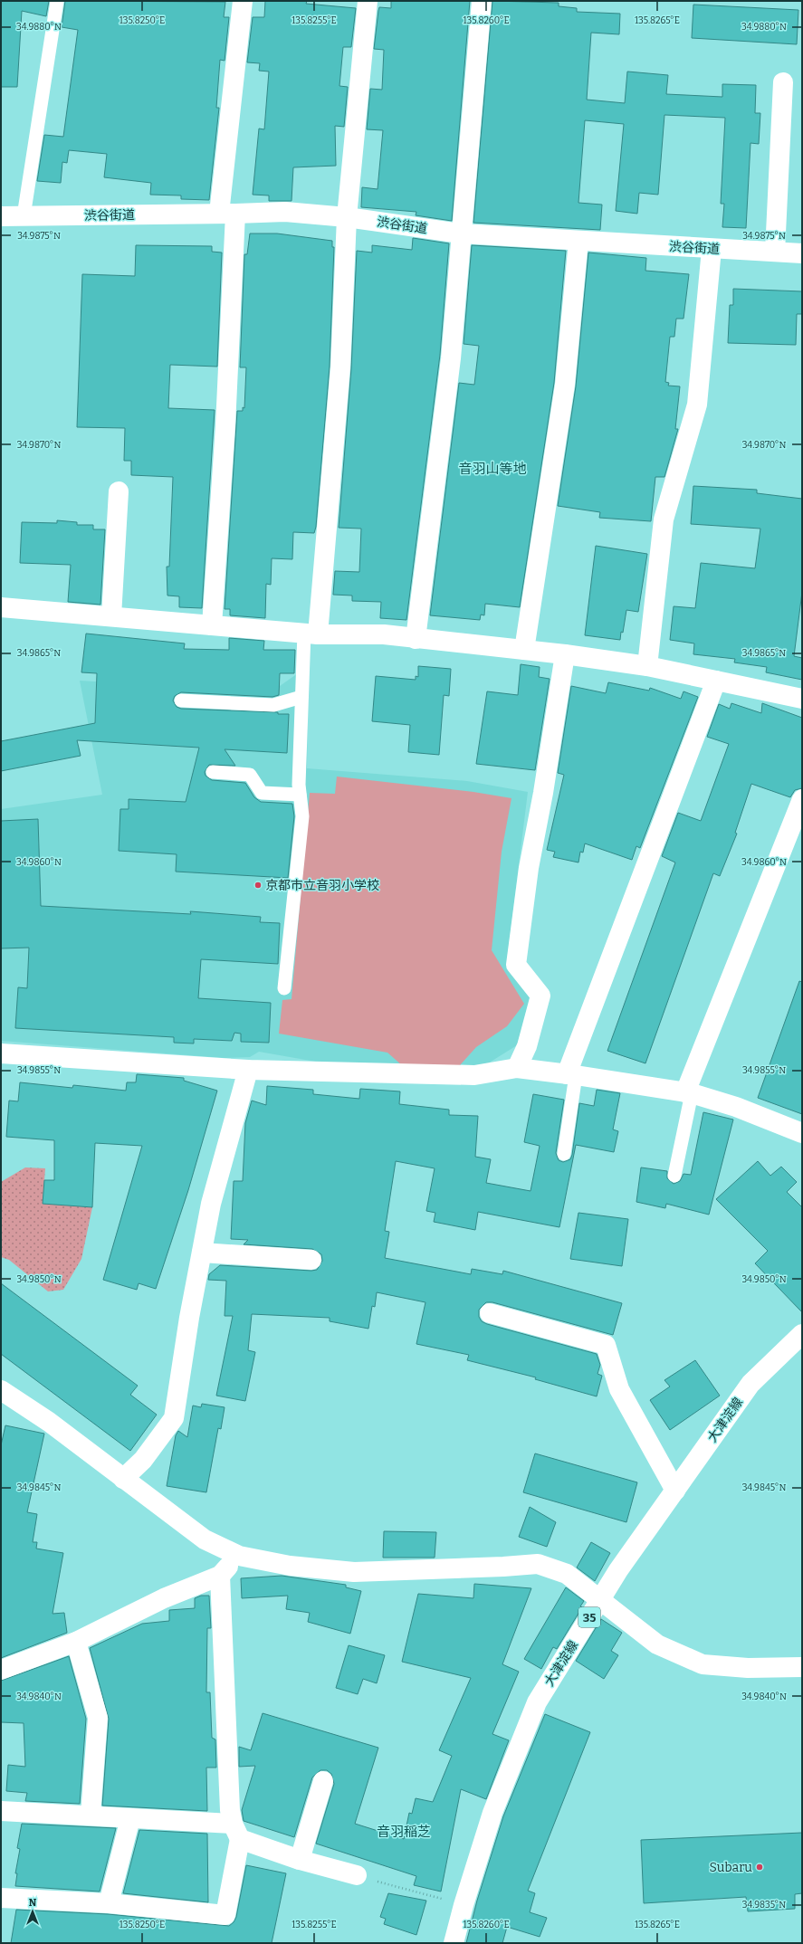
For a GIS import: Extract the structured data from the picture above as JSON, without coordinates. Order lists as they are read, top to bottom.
{
  "streets": {
    "street": ["渋谷街道", "大津淀線", "35"]
  },
  "districts": ["音羽山等地", "音羽稲芝"],
  "places": ["京都市立音羽小学校", "Subaru"],
  "north": "top",
  "coordinates": [
    "135.8250°E",
    "135.8255°E",
    "135.8260°E",
    "135.8265°E",
    "34.9880°N",
    "34.9875°N",
    "34.9870°N",
    "34.9865°N",
    "34.9860°N",
    "34.9855°N",
    "34.9850°N",
    "34.9845°N",
    "34.9840°N",
    "34.9835°N"
  ]
}
